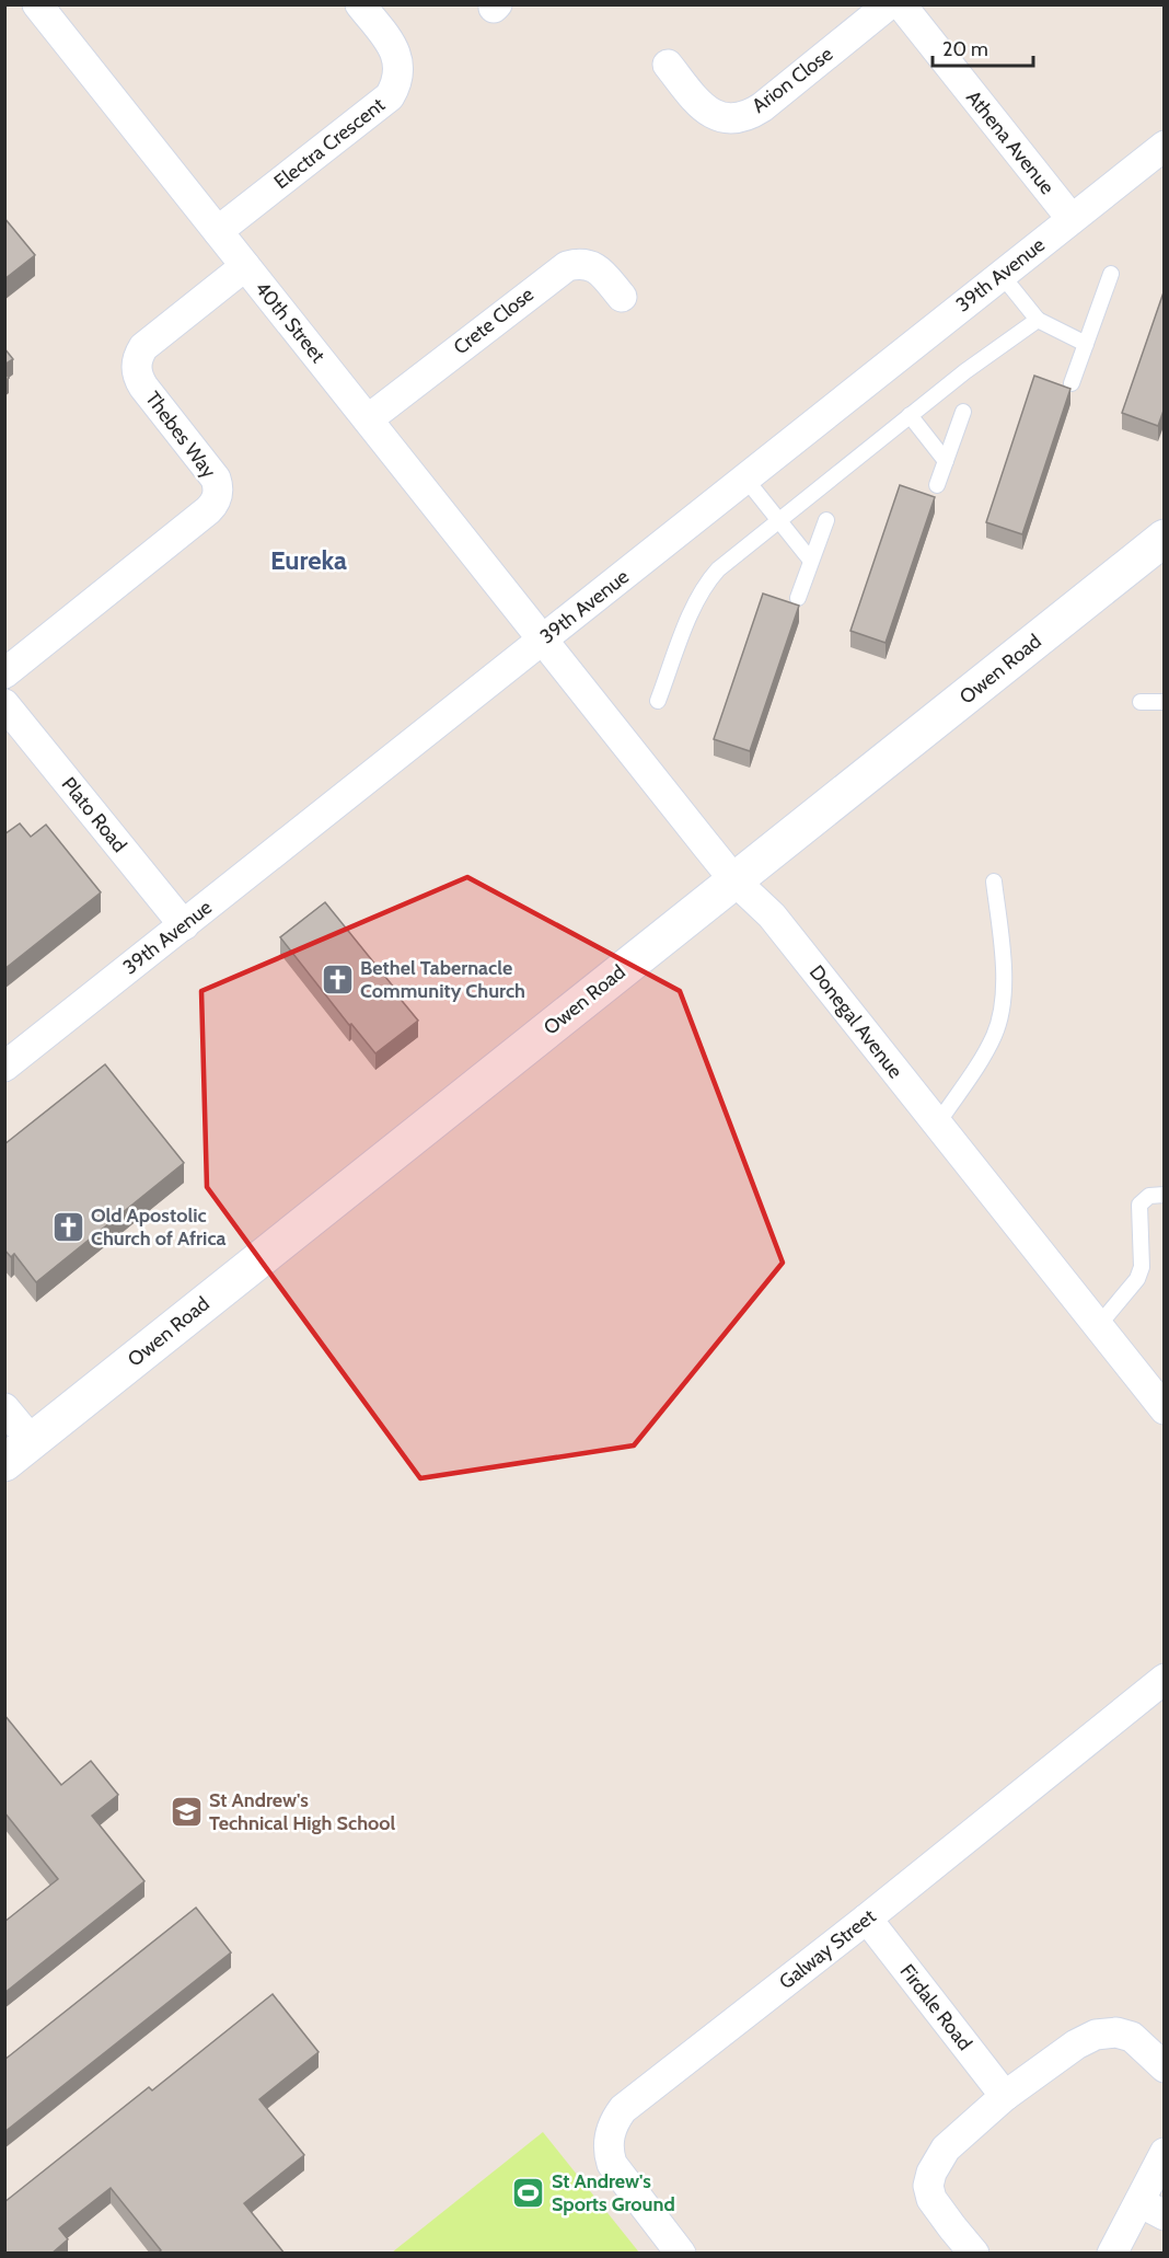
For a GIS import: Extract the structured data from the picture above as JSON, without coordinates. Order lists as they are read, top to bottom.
{
  "streets": {
    "street": [
      "Arion Close",
      "Athena Avenue",
      "Electra Crescent",
      "39th Avenue",
      "Crete Close",
      "40th Street",
      "Thebes Way",
      "Owen Road",
      "Plato Road",
      "Donegal Avenue",
      "Galway Street",
      "Firdale Road"
    ]
  },
  "crossings": [
    ["Athena Avenue", "39th Avenue"],
    ["Electra Crescent", "40th Street"],
    ["39th Avenue", "40th Street"],
    ["39th Avenue", "Plato Road"],
    ["39th Avenue", "Donegal Avenue"],
    ["Crete Close", "40th Street"],
    ["40th Street", "Thebes Way"],
    ["40th Street", "Donegal Avenue"],
    ["Owen Road", "Donegal Avenue"],
    ["Galway Street", "Firdale Road"]
  ],
  "districts": ["Eureka"],
  "places": {
    "church": ["Bethel Tabernacle Community Church", "Old Apostolic Church of Africa"],
    "school or university": ["St Andrew's Technical High School"],
    "sports": ["St Andrew's Sports Ground"]
  },
  "scale_bar": "20 m"
}
